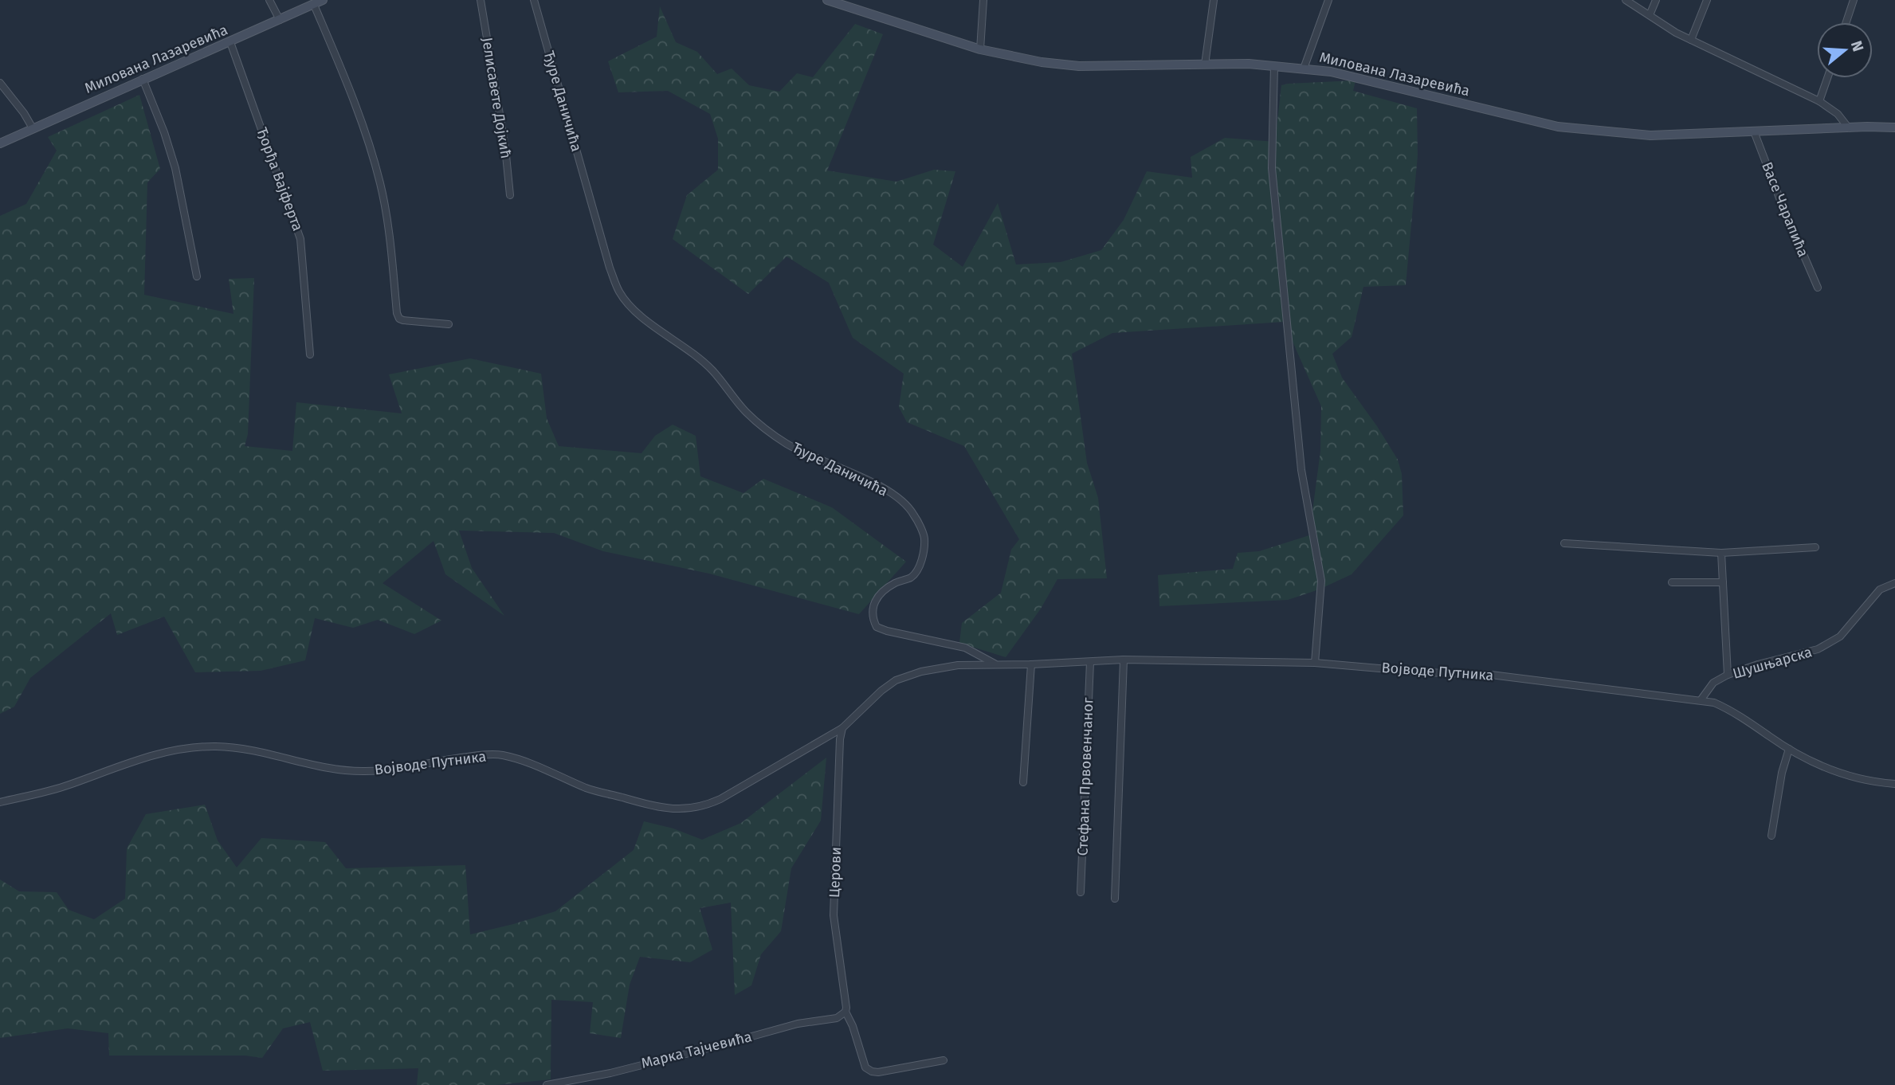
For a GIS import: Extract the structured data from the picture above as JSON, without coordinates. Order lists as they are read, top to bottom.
{
  "streets": {
    "street": [
      "Милована Лазаревића",
      "Јелисавете Дојкић",
      "Ђуре Даничића",
      "Ђорђа Вајферта",
      "Васе Чарапића",
      "Шушњарска",
      "Војводе Путника",
      "Стефана Првовенчаног",
      "Церови",
      "Марка Тајчевића"
    ]
  },
  "crossings": [
    ["Милована Лазаревића", "Ђорђа Вајферта"],
    ["Милована Лазаревића", "Васе Чарапића"],
    ["Ђуре Даничића", "Војводе Путника"],
    ["Шушњарска", "Војводе Путника"],
    ["Војводе Путника", "Стефана Првовенчаног"],
    ["Војводе Путника", "Церови"],
    ["Церови", "Марка Тајчевића"]
  ],
  "north": "right"
}
